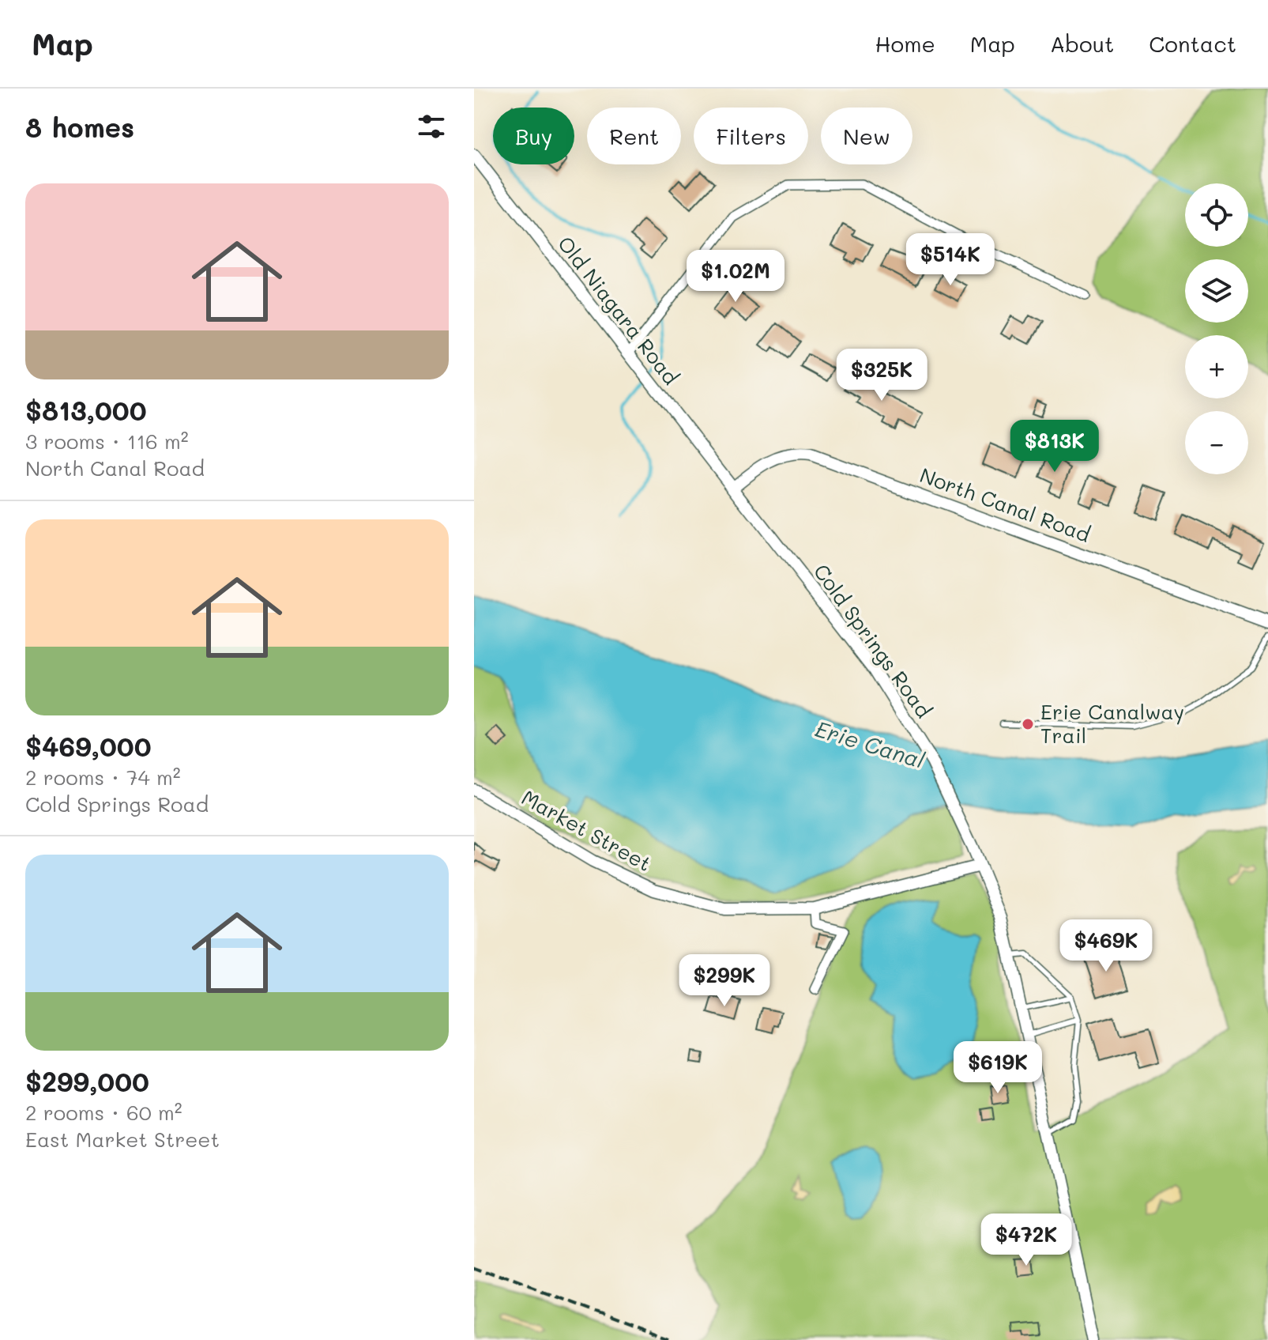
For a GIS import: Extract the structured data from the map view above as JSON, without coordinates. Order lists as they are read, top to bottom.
{
  "streets": {
    "street": [
      "Old Niagara Road",
      "North Canal Road",
      "Cold Springs Road",
      "Market Street"
    ]
  },
  "crossings": [
    ["Old Niagara Road", "North Canal Road"],
    ["Old Niagara Road", "Cold Springs Road"],
    ["North Canal Road", "Cold Springs Road"],
    ["Cold Springs Road", "Market Street"]
  ],
  "water": ["Erie Canal"],
  "places": ["Erie Canalway Trail"],
  "page": {
    "header": "Map",
    "nav": [
      "Home",
      "Map",
      "About",
      "Contact"
    ],
    "heading": "8 homes",
    "chip": [
      "Buy",
      "Rent",
      "Filters",
      "New"
    ],
    "list": [
      {
        "name": "$813,000",
        "note": "3 rooms · 116 m² · North Canal Road"
      },
      {
        "name": "$469,000",
        "note": "2 rooms · 74 m² · Cold Springs Road"
      },
      {
        "name": "$299,000",
        "note": "2 rooms · 60 m² · East Market Street"
      }
    ],
    "map_buttons": ["+", "−"],
    "price": [
      "$514K",
      "$1.02M",
      "$325K",
      "$813K",
      "$469K",
      "$299K",
      "$619K",
      "$472K"
    ]
  }
}
